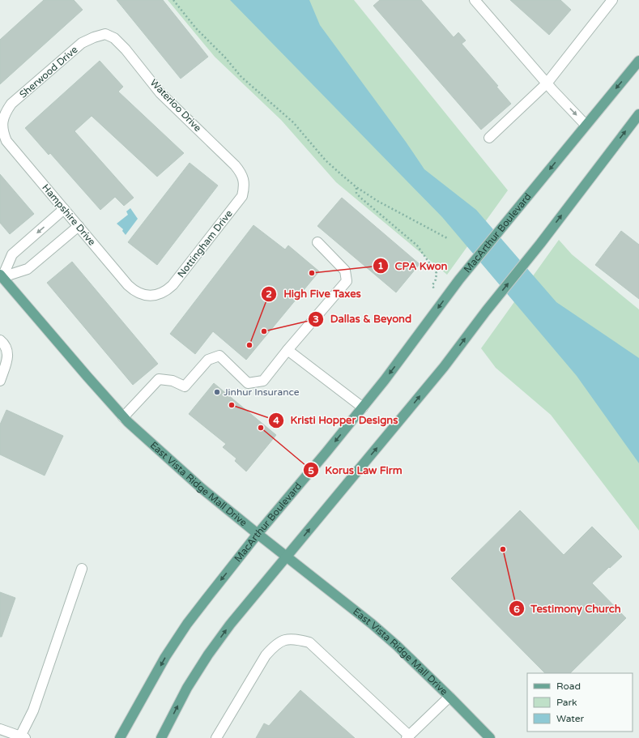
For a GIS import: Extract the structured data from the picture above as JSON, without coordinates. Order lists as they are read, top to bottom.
{
  "streets": {
    "main road": ["MacArthur Boulevard", "East Vista Ridge Mall Drive"],
    "street": [
      "Sherwood Drive",
      "Waterloo Drive",
      "Hampshire Drive",
      "Nottingham Drive"
    ]
  },
  "crossings": [
    ["Sherwood Drive", "Waterloo Drive"],
    ["Sherwood Drive", "Hampshire Drive"],
    ["Waterloo Drive", "Nottingham Drive"],
    ["Hampshire Drive", "Nottingham Drive"],
    ["MacArthur Boulevard", "East Vista Ridge Mall Drive"]
  ],
  "places": [
    "CPA Kwon",
    "Dallas & Beyond",
    "High Five Taxes",
    "Jinhur Insurance",
    "Kristi Hopper Designs",
    "Korus Law Firm",
    "Testimony Church"
  ],
  "legend": ["Road", "Park", "Water"]
}
